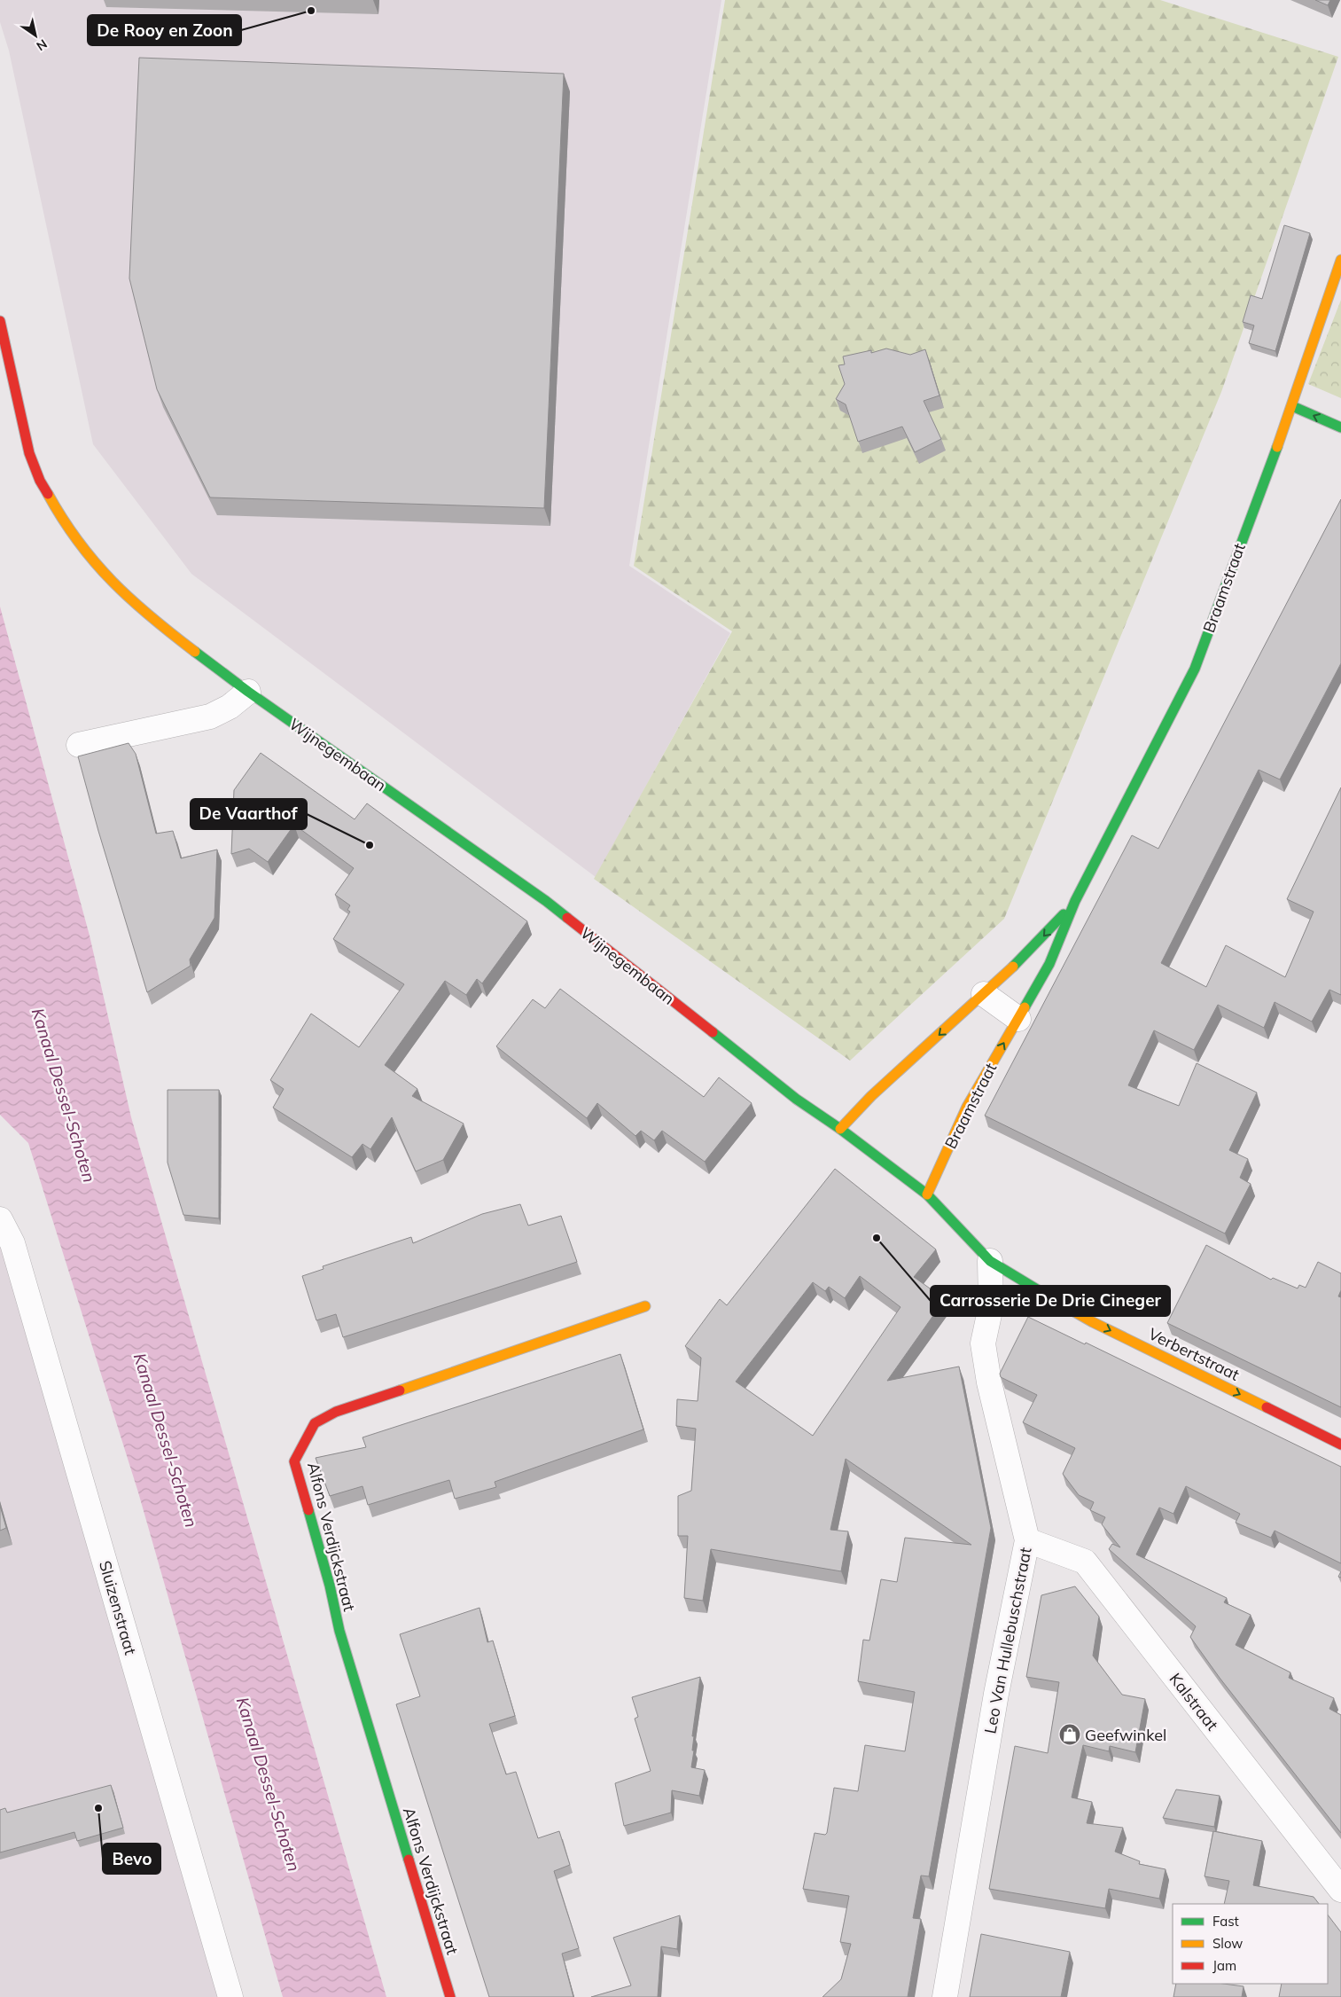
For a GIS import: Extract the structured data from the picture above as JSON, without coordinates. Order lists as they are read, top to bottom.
{
  "streets": {
    "street": [
      "Braamstraat",
      "Wijnegembaan",
      "Verbertstraat",
      "Alfons Verdijckstraat",
      "Sluizenstraat",
      "Leo Van Hullebuschstraat",
      "Kalstraat"
    ]
  },
  "crossings": [
    ["Braamstraat", "Wijnegembaan"],
    ["Wijnegembaan", "Verbertstraat"],
    ["Wijnegembaan", "Leo Van Hullebuschstraat"],
    ["Verbertstraat", "Leo Van Hullebuschstraat"],
    ["Leo Van Hullebuschstraat", "Kalstraat"]
  ],
  "one_way": ["Verbertstraat"],
  "water": ["Kanaal Dessel-Schoten"],
  "places": {
    "other": [
      "De Rooy en Zoon",
      "De Vaarthof",
      "Carrosserie De Drie Cineger",
      "Bevo"
    ],
    "shop": ["Geefwinkel"]
  },
  "legend": ["Fast", "Slow", "Jam"],
  "north": "bottom right"
}
